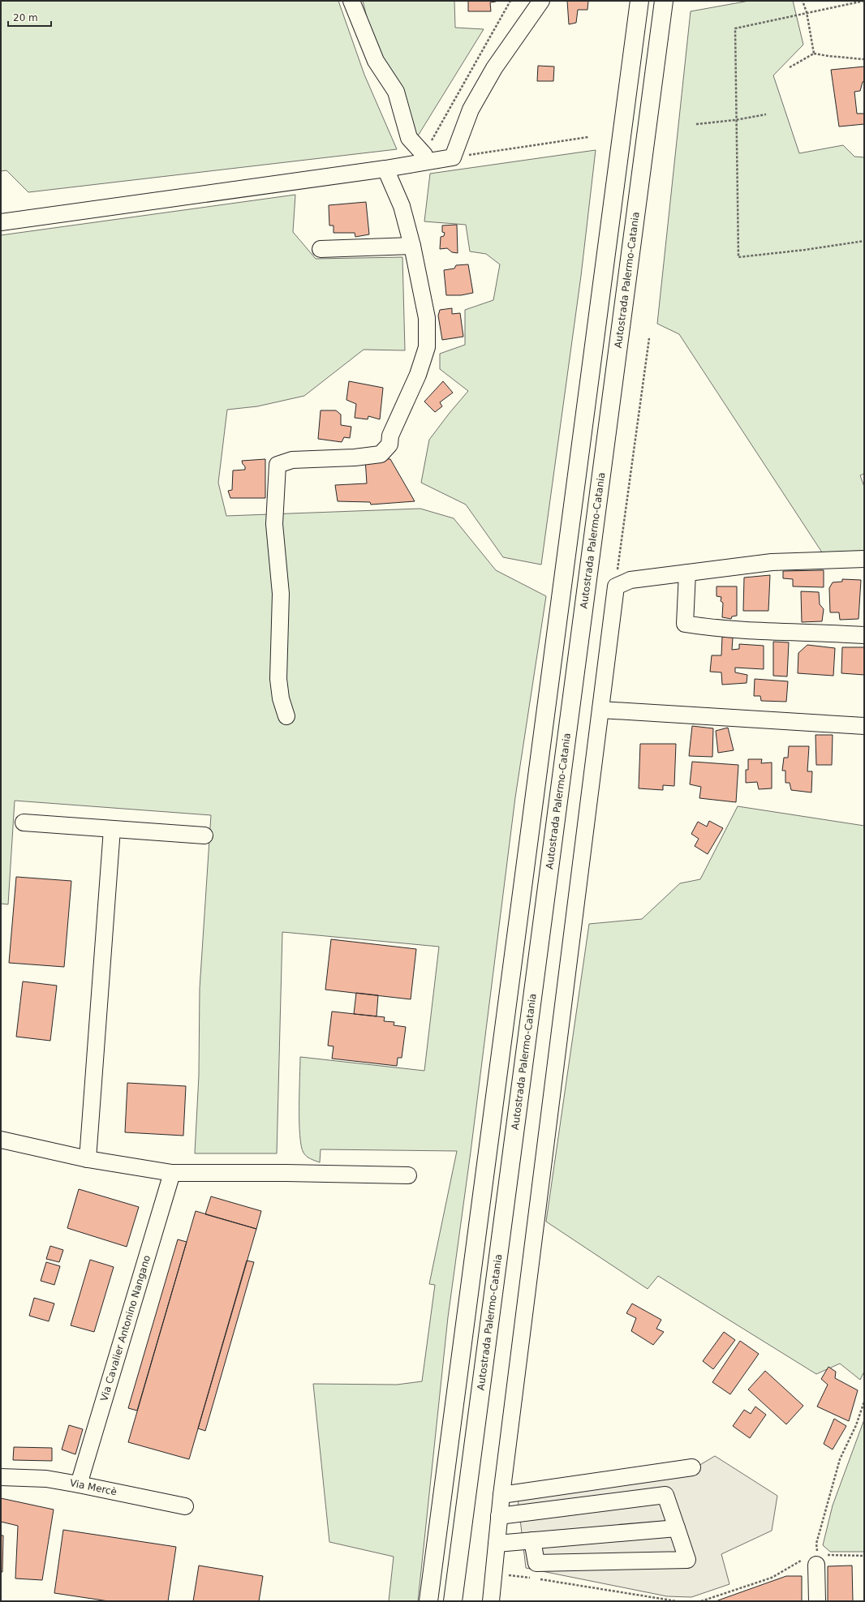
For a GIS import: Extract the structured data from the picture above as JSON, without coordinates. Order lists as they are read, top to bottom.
{
  "streets": {
    "highway": ["Autostrada Palermo-Catania"],
    "street": ["Via Cavalier Antonino Nangano", "Via Mercè"]
  },
  "crossings": [
    ["Via Cavalier Antonino Nangano", "Via Mercè"]
  ],
  "scale_bar": "20 m"
}
